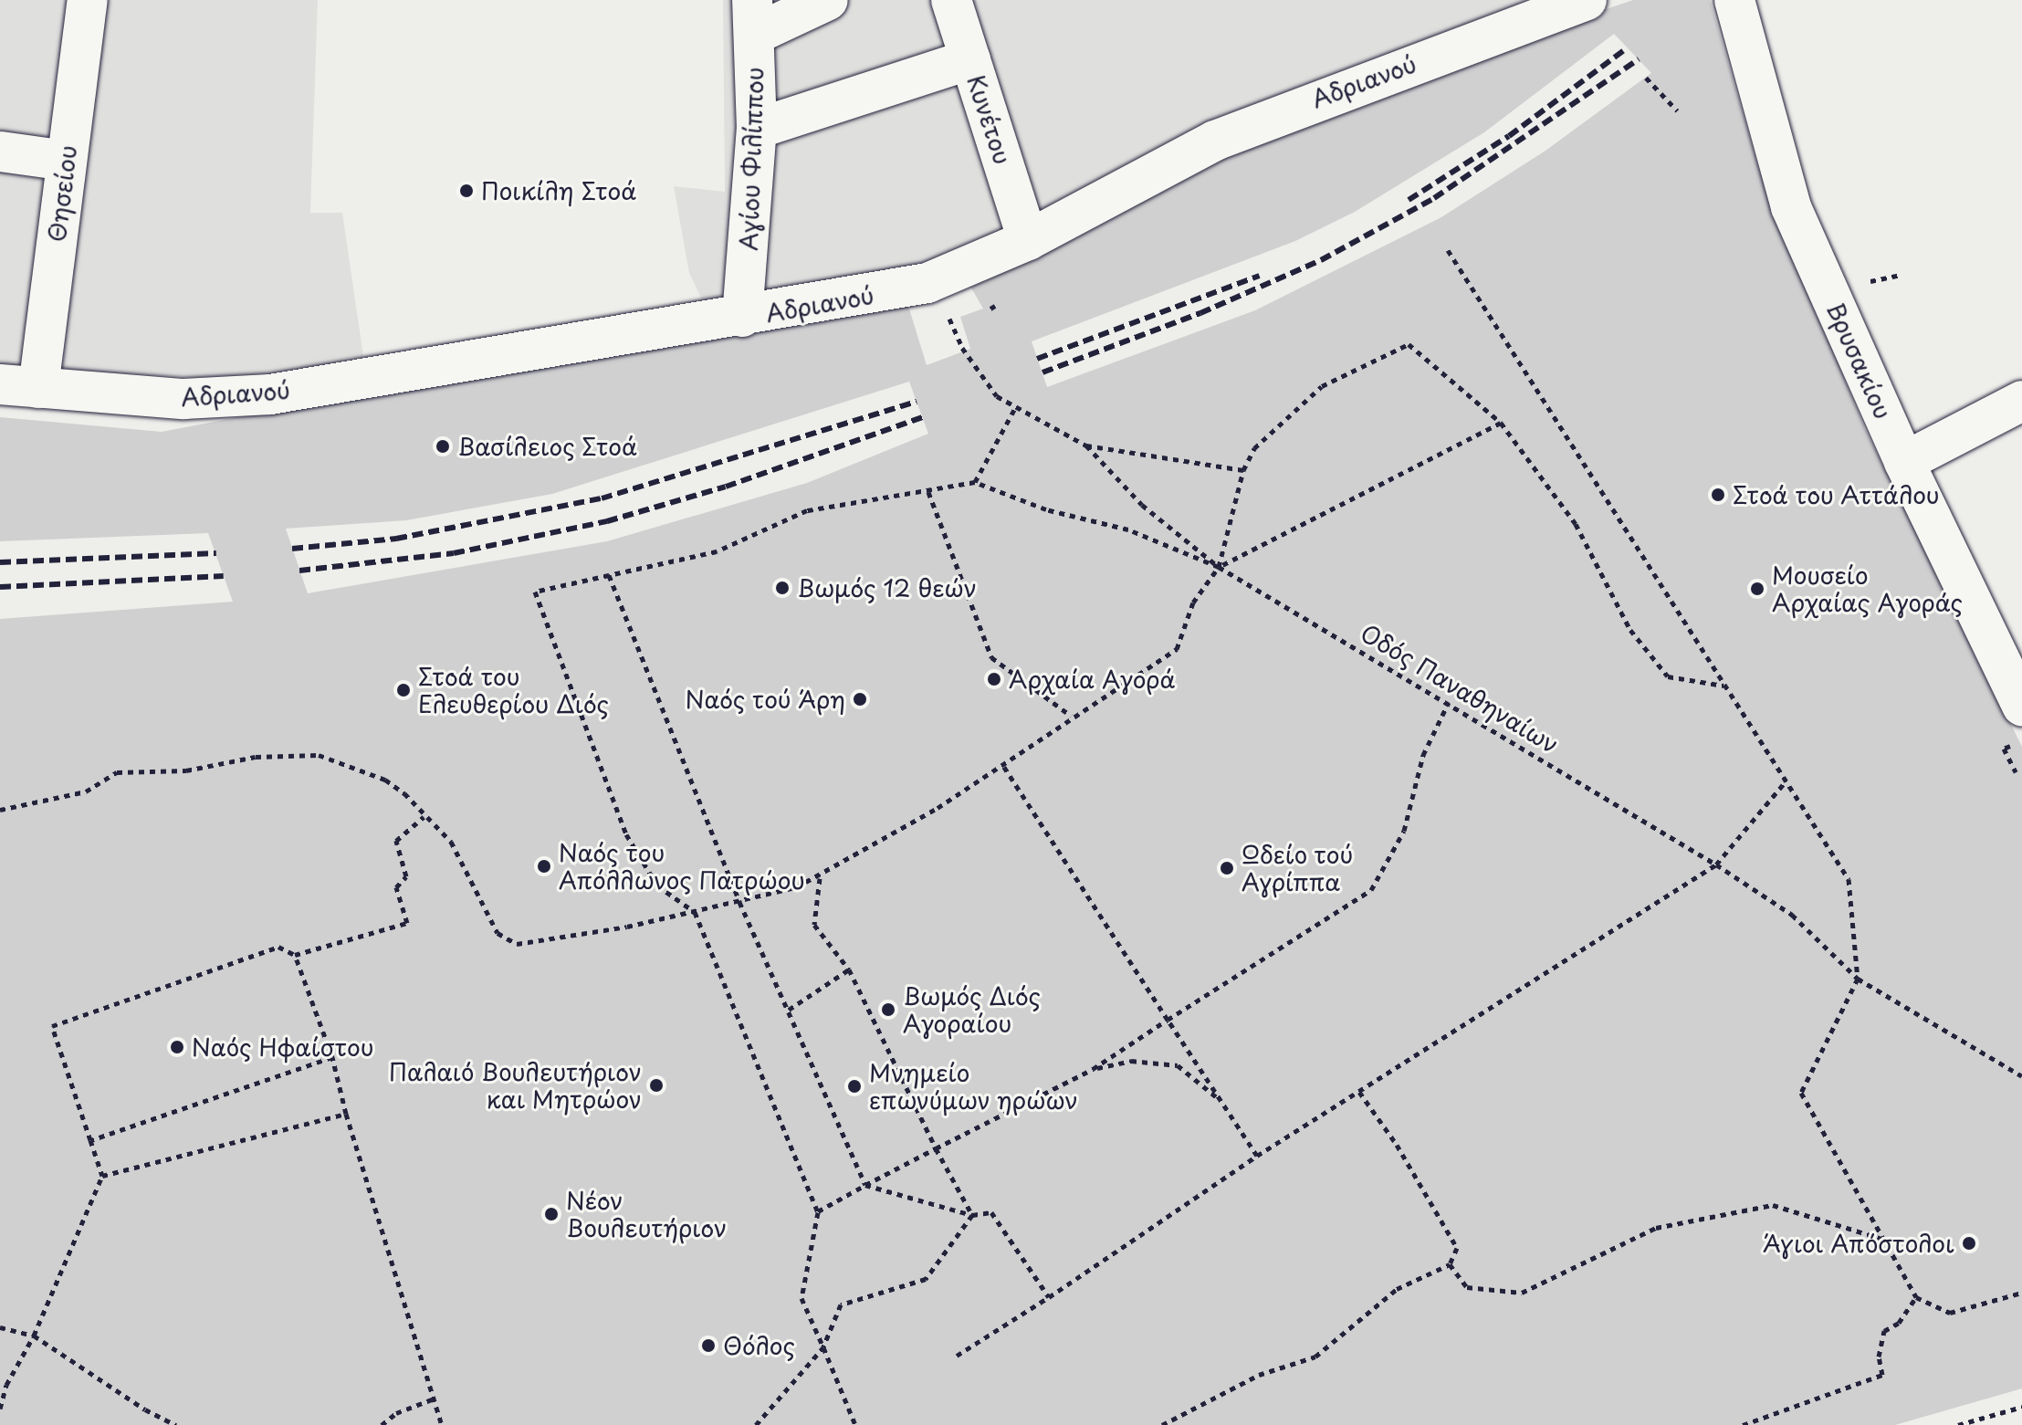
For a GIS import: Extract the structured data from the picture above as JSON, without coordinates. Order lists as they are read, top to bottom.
{
  "streets": {
    "street": [
      "Αδριανού",
      "Κυνέτου",
      "Αγίου Φιλίππου",
      "Θησείου",
      "Βρυσακίου"
    ],
    "path": ["Οδός Παναθηναίων"]
  },
  "crossings": [
    ["Αδριανού", "Κυνέτου"],
    ["Αδριανού", "Αγίου Φιλίππου"],
    ["Αδριανού", "Θησείου"],
    ["Αδριανού", "Οδός Παναθηναίων"]
  ],
  "places": [
    "Ποικίλη Στοά",
    "Βασίλειος Στοά",
    "Στοά του Αττάλου",
    "Βωμός 12 θεών",
    "Μουσείο Αρχαίας Αγοράς",
    "Αρχαία Αγορά",
    "Στοά του Ελευθερίου Διός",
    "Ναός τού Άρη",
    "Ναός του Απόλλωνος Πατρώου",
    "Ωδείο τού Αγρίππα",
    "Βωμός Διός Αγοραίου",
    "Ναός Ηφαίστου",
    "Παλαιό Βουλευτήριον και Μητρώον",
    "Μνημείο επωνύμων ηρώων",
    "Νέον Βουλευτήριον",
    "Άγιοι Απόστολοι",
    "Θόλος"
  ]
}
